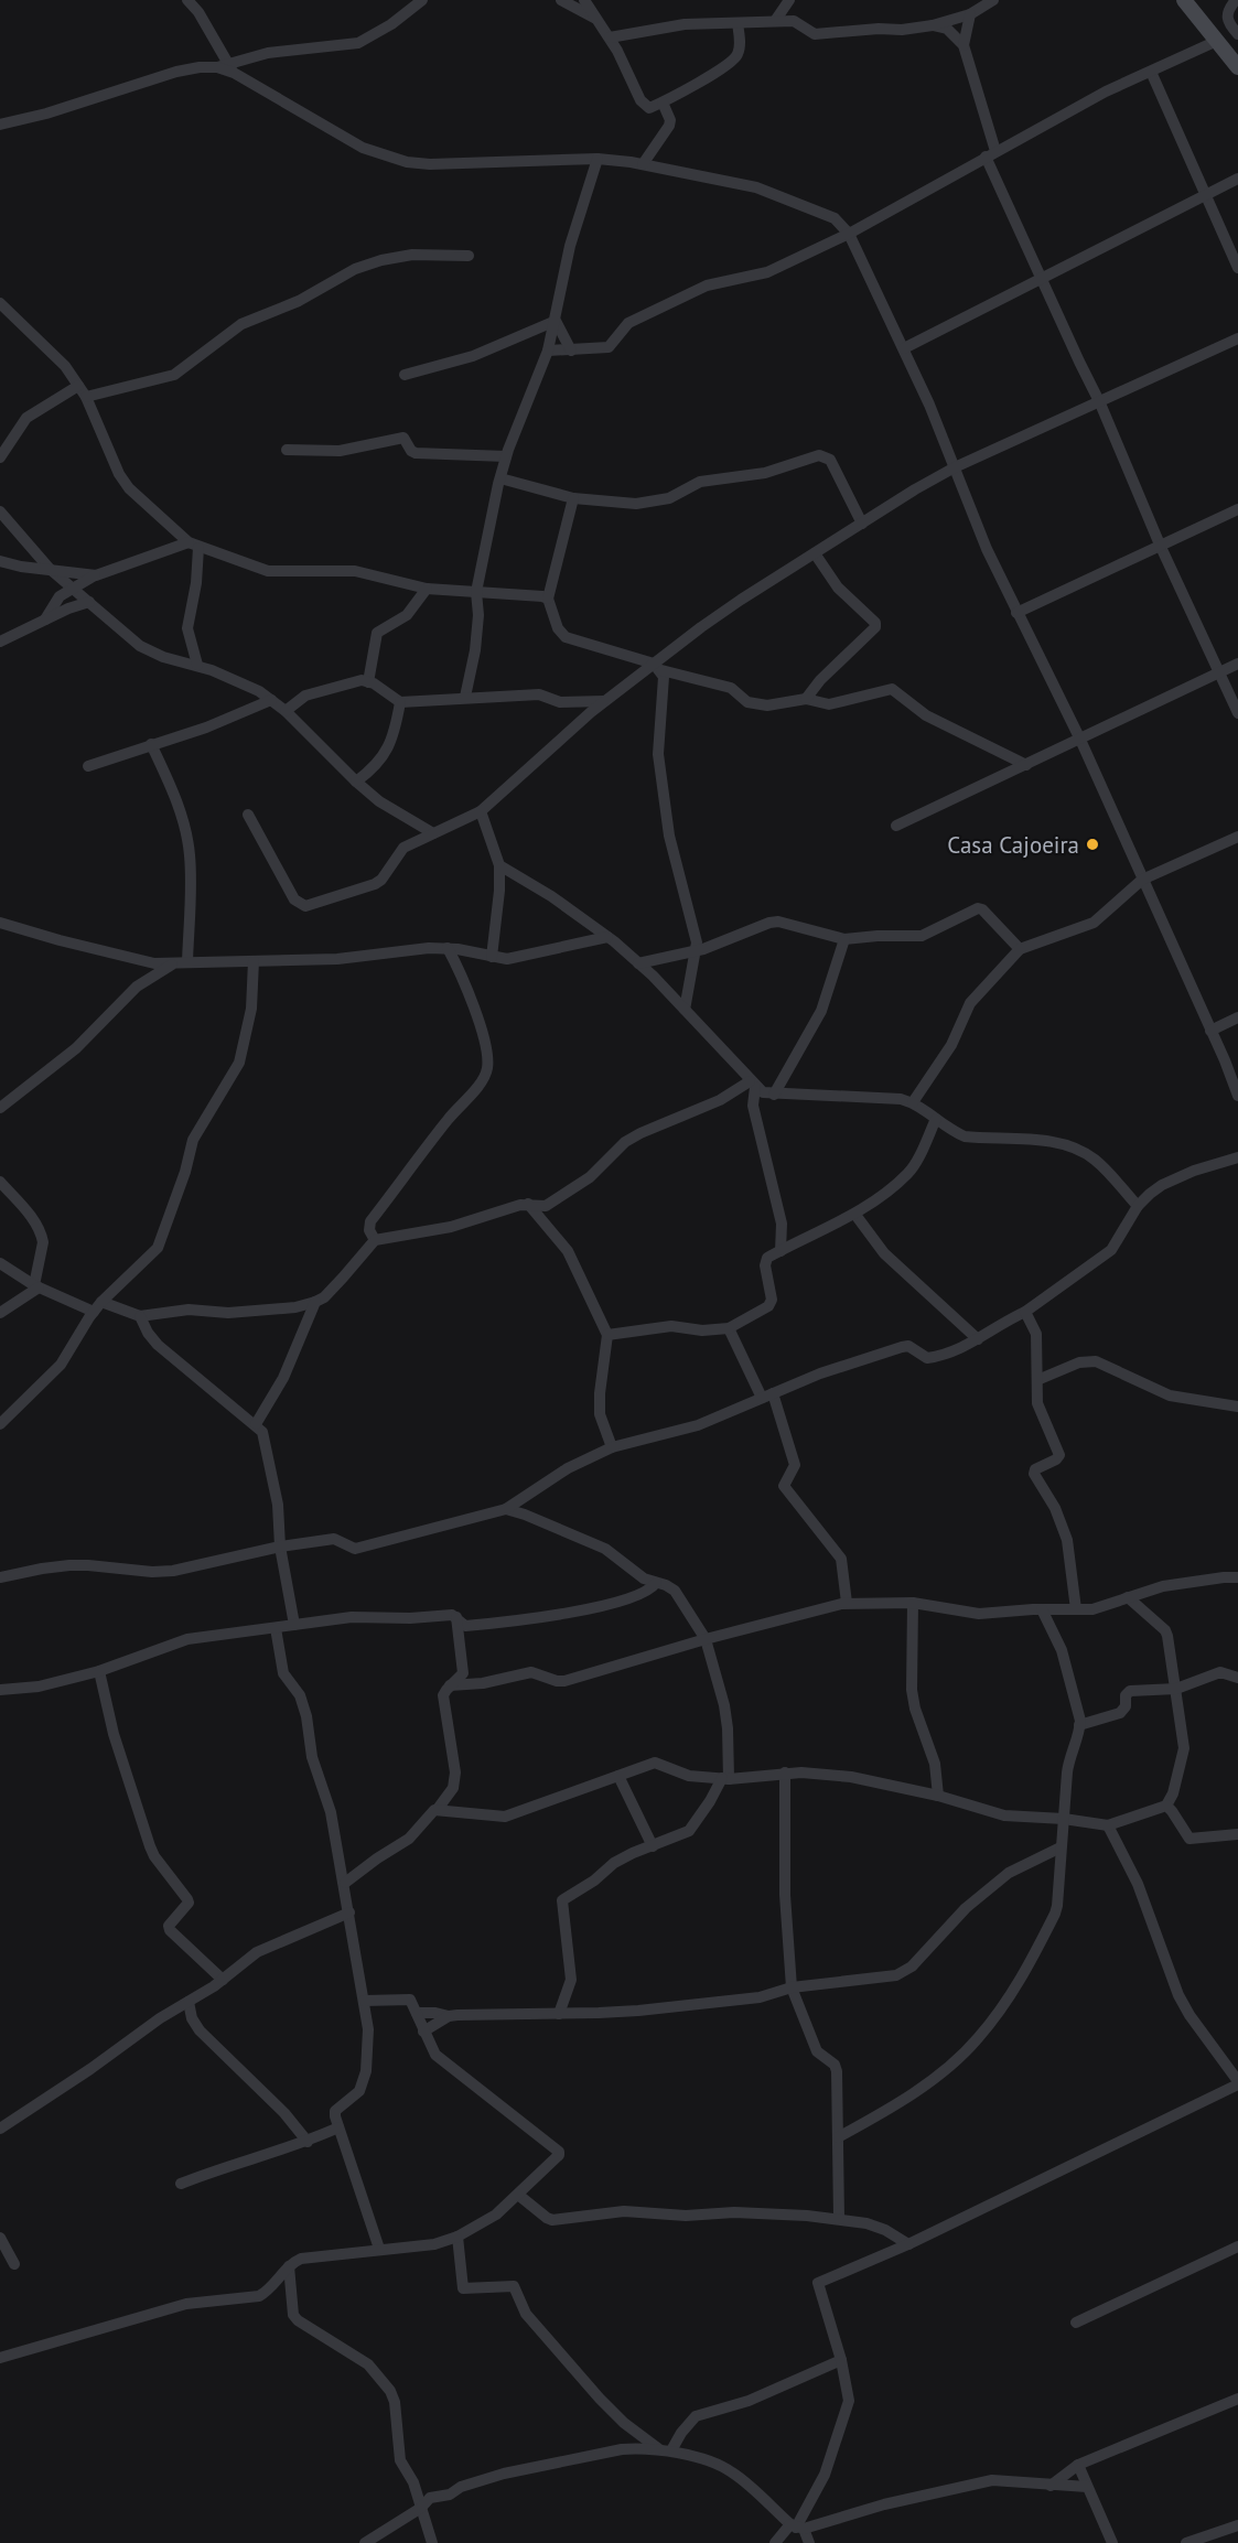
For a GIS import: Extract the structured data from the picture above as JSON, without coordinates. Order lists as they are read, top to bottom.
{
  "places": ["Casa Cajoeira"]
}
